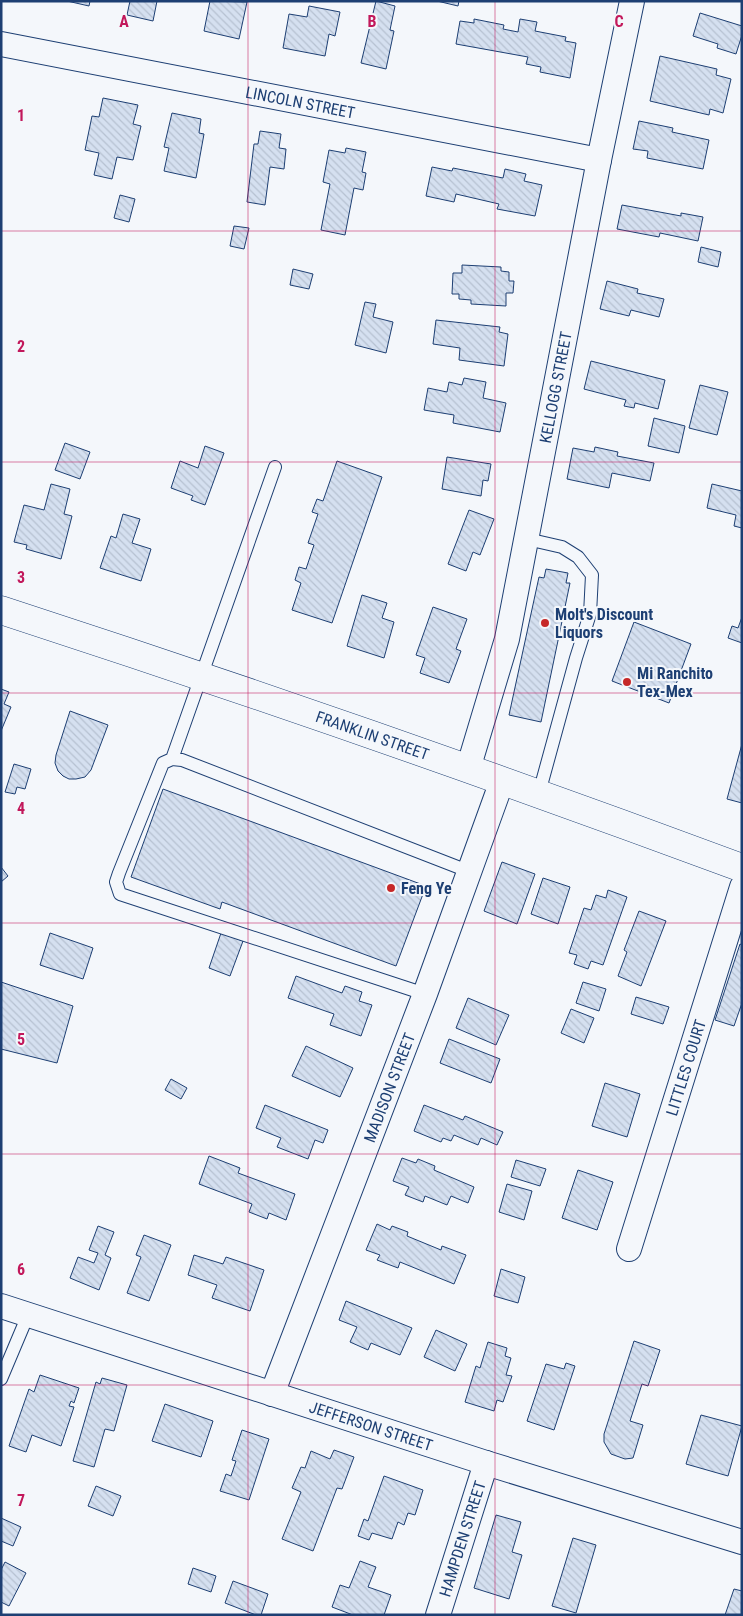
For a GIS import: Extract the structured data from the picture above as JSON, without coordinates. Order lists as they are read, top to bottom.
{
  "streets": {
    "main road": ["FRANKLIN STREET"],
    "street": [
      "LINCOLN STREET",
      "KELLOGG STREET",
      "LITTLES COURT",
      "MADISON STREET",
      "JEFFERSON STREET",
      "HAMPDEN STREET"
    ]
  },
  "crossings": [
    ["LINCOLN STREET", "KELLOGG STREET"],
    ["KELLOGG STREET", "FRANKLIN STREET"],
    ["FRANKLIN STREET", "MADISON STREET"],
    ["MADISON STREET", "JEFFERSON STREET"],
    ["JEFFERSON STREET", "HAMPDEN STREET"]
  ],
  "places": ["Molt's Discount Liquors", "Mi Ranchito Tex-Mex", "Feng Ye"],
  "grid": {
    "columns": ["A", "B", "C"],
    "rows": [
      "1",
      "2",
      "3",
      "4",
      "5",
      "6",
      "7"
    ]
  }
}
